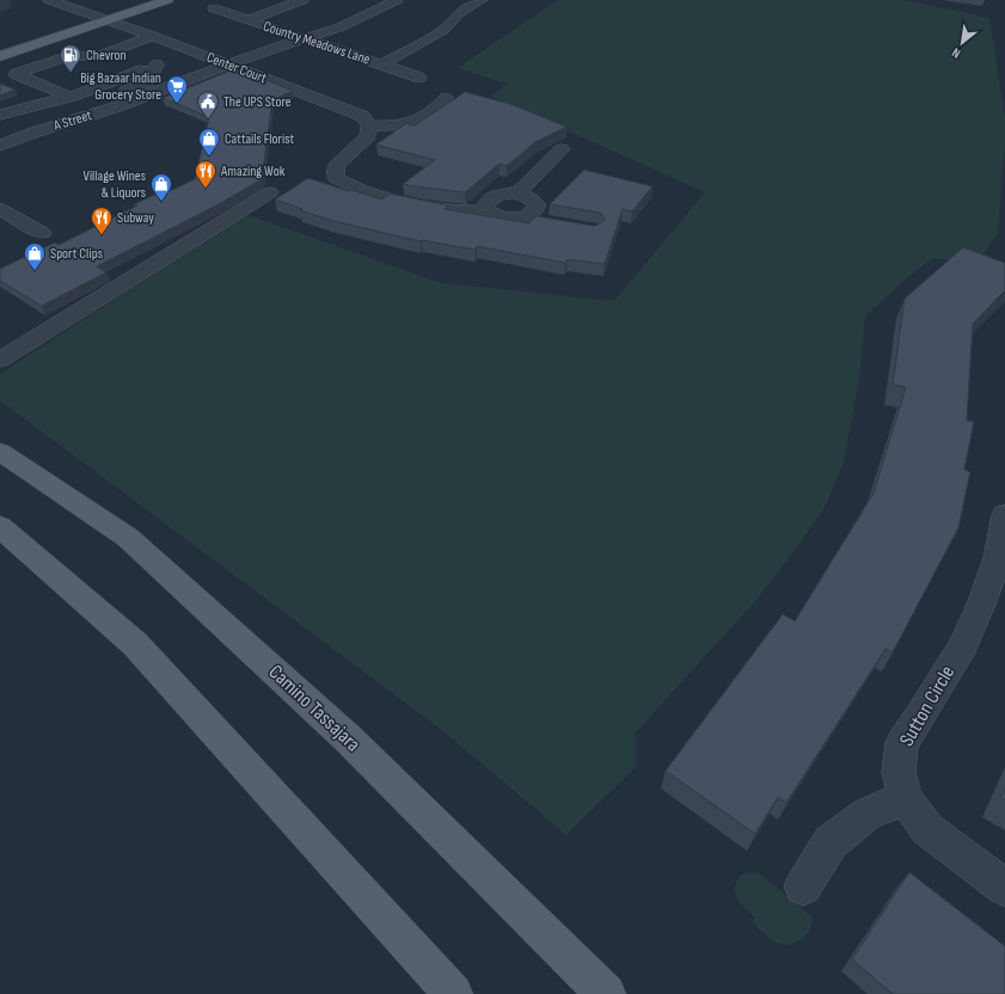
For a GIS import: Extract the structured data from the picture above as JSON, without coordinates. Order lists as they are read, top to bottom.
{
  "streets": {
    "main road": ["Camino Tassajara"],
    "street": [
      "Country Meadows Lane",
      "Center Court",
      "A Street",
      "Sutton Circle"
    ]
  },
  "crossings": [
    ["Country Meadows Lane", "A Street"],
    ["Center Court", "A Street"]
  ],
  "places": {
    "fuel station": ["Chevron"],
    "supermarket": ["Big Bazaar Indian Grocery Store"],
    "public building": ["The UPS Store"],
    "shop": ["Cattails Florist", "Village Wines & Liquors", "Sport Clips"],
    "restaurant": ["Amazing Wok", "Subway"]
  },
  "north": "bottom left"
}
